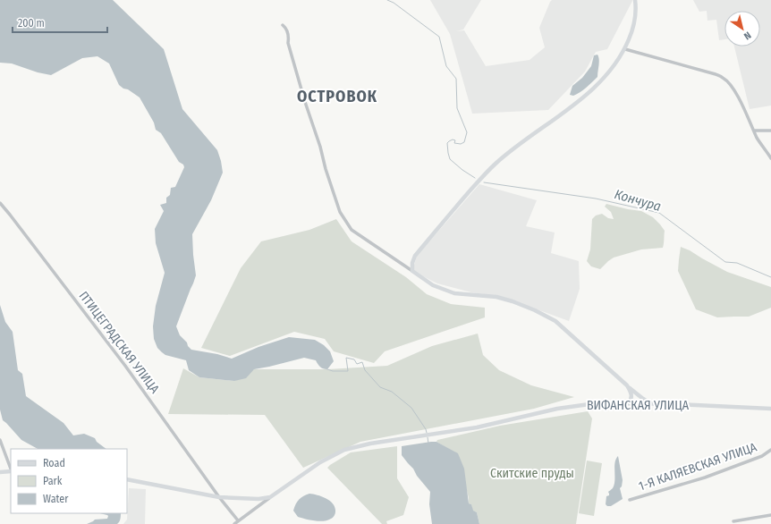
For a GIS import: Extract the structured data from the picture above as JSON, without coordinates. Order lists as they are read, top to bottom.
{
  "streets": {
    "main road": ["ВИФАНСКАЯ УЛИЦА"],
    "street": ["ПТИЦЕГРАДСКАЯ УЛИЦА", "1-Я КАЛЯЕВСКАЯ УЛИЦА"]
  },
  "districts": ["ОСТРОВОК"],
  "water": ["Кончура"],
  "parks": ["Скитские пруды"],
  "legend": ["Road", "Park", "Water"],
  "scale_bar": "200 m",
  "north": "bottom right"
}
